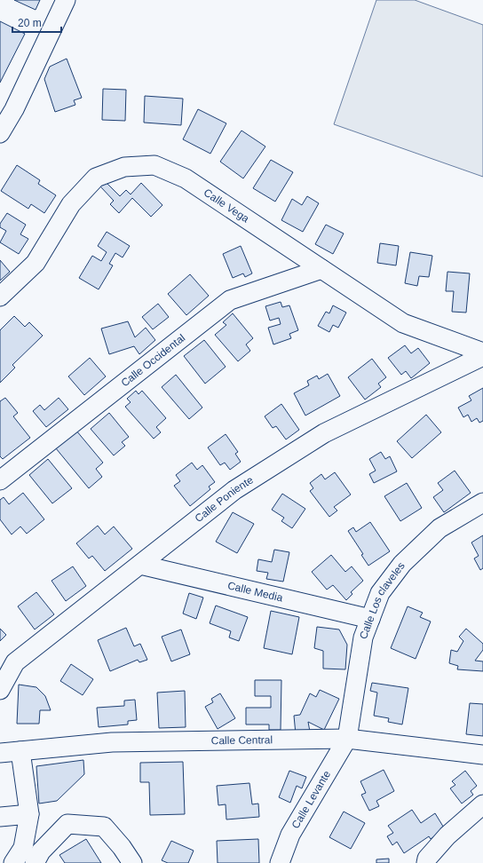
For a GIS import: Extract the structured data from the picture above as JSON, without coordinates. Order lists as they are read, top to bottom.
{
  "streets": {
    "street": [
      "Calle Vega",
      "Calle Occidental",
      "Calle Poniente",
      "Calle Media",
      "Calle Los claveles",
      "Calle Central",
      "Calle Levante"
    ]
  },
  "crossings": [
    ["Calle Vega", "Calle Occidental"],
    ["Calle Poniente", "Calle Media"],
    ["Calle Media", "Calle Los claveles"],
    ["Calle Los claveles", "Calle Central"],
    ["Calle Los claveles", "Calle Levante"],
    ["Calle Central", "Calle Levante"]
  ],
  "scale_bar": "20 m"
}
